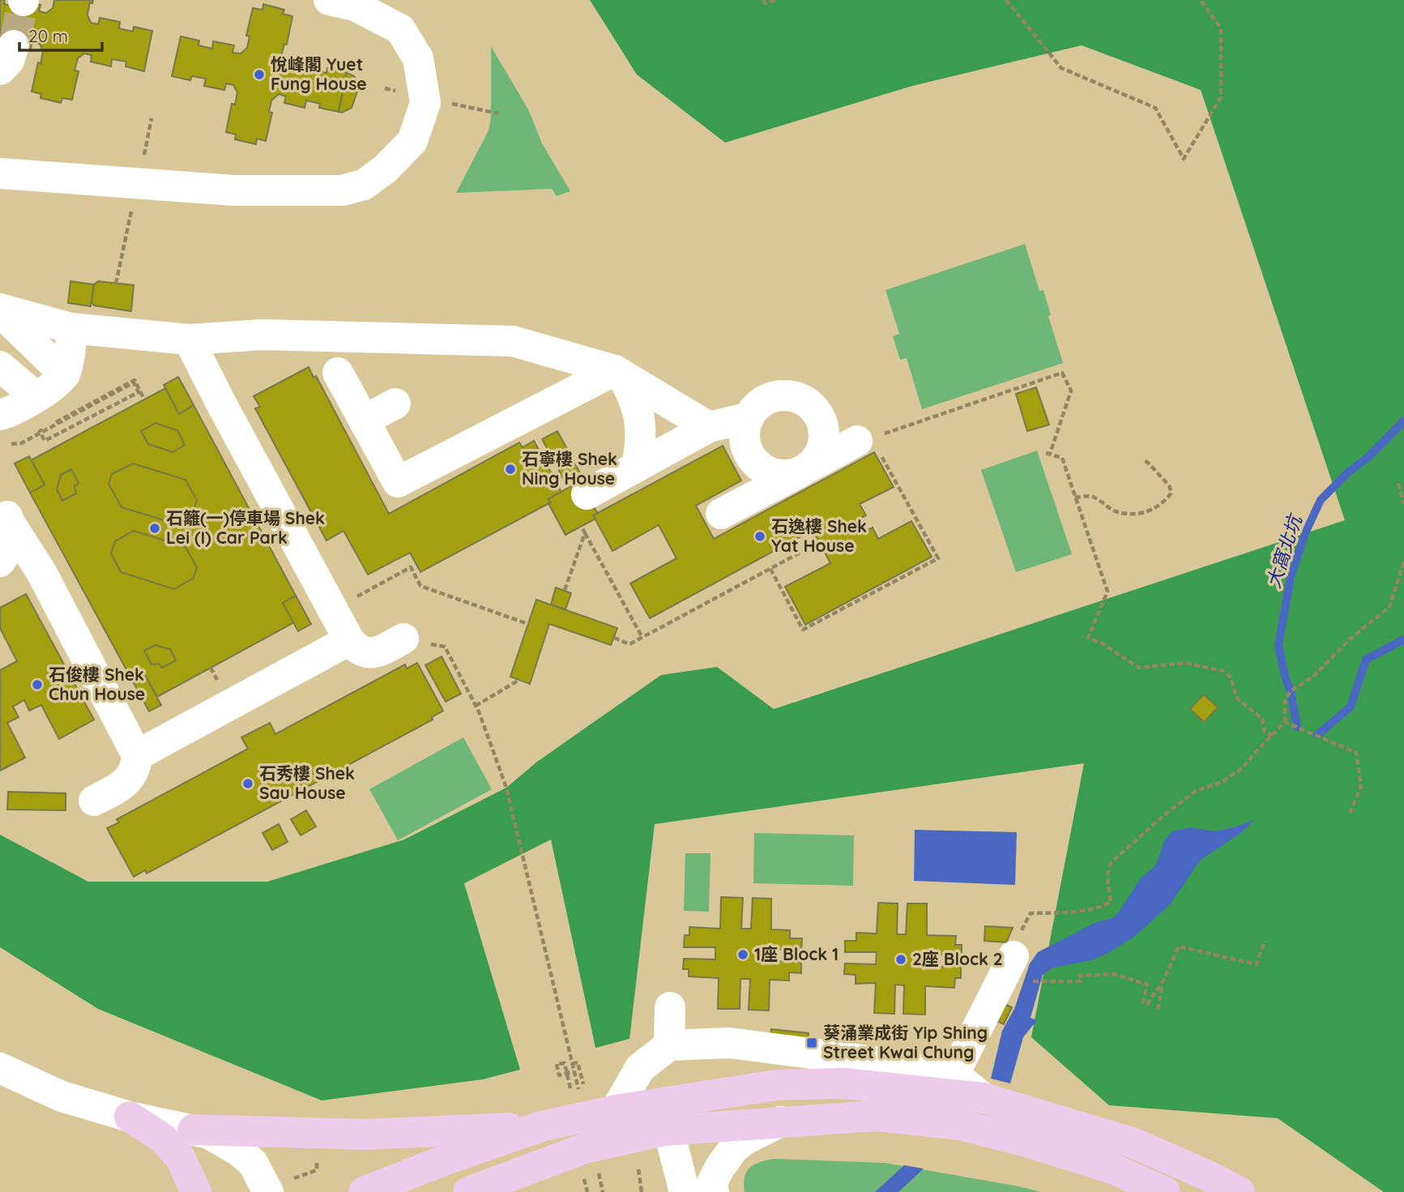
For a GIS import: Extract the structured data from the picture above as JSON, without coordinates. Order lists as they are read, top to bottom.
{
  "water": ["大窩北坑"],
  "places": {
    "other": [
      "悅峰閣 Yuet Fung House",
      "石寧樓 Shek Ning House",
      "石籬(一)停車場 Shek Lei (I) Car Park",
      "石逸樓 Shek Yat House",
      "石俊樓 Shek Chun House",
      "石秀樓 Shek Sau House",
      "1座 Block 1",
      "2座 Block 2"
    ],
    "transit": ["葵涌業成街 Yip Shing Street Kwai Chung"]
  },
  "scale_bar": "20 m"
}
